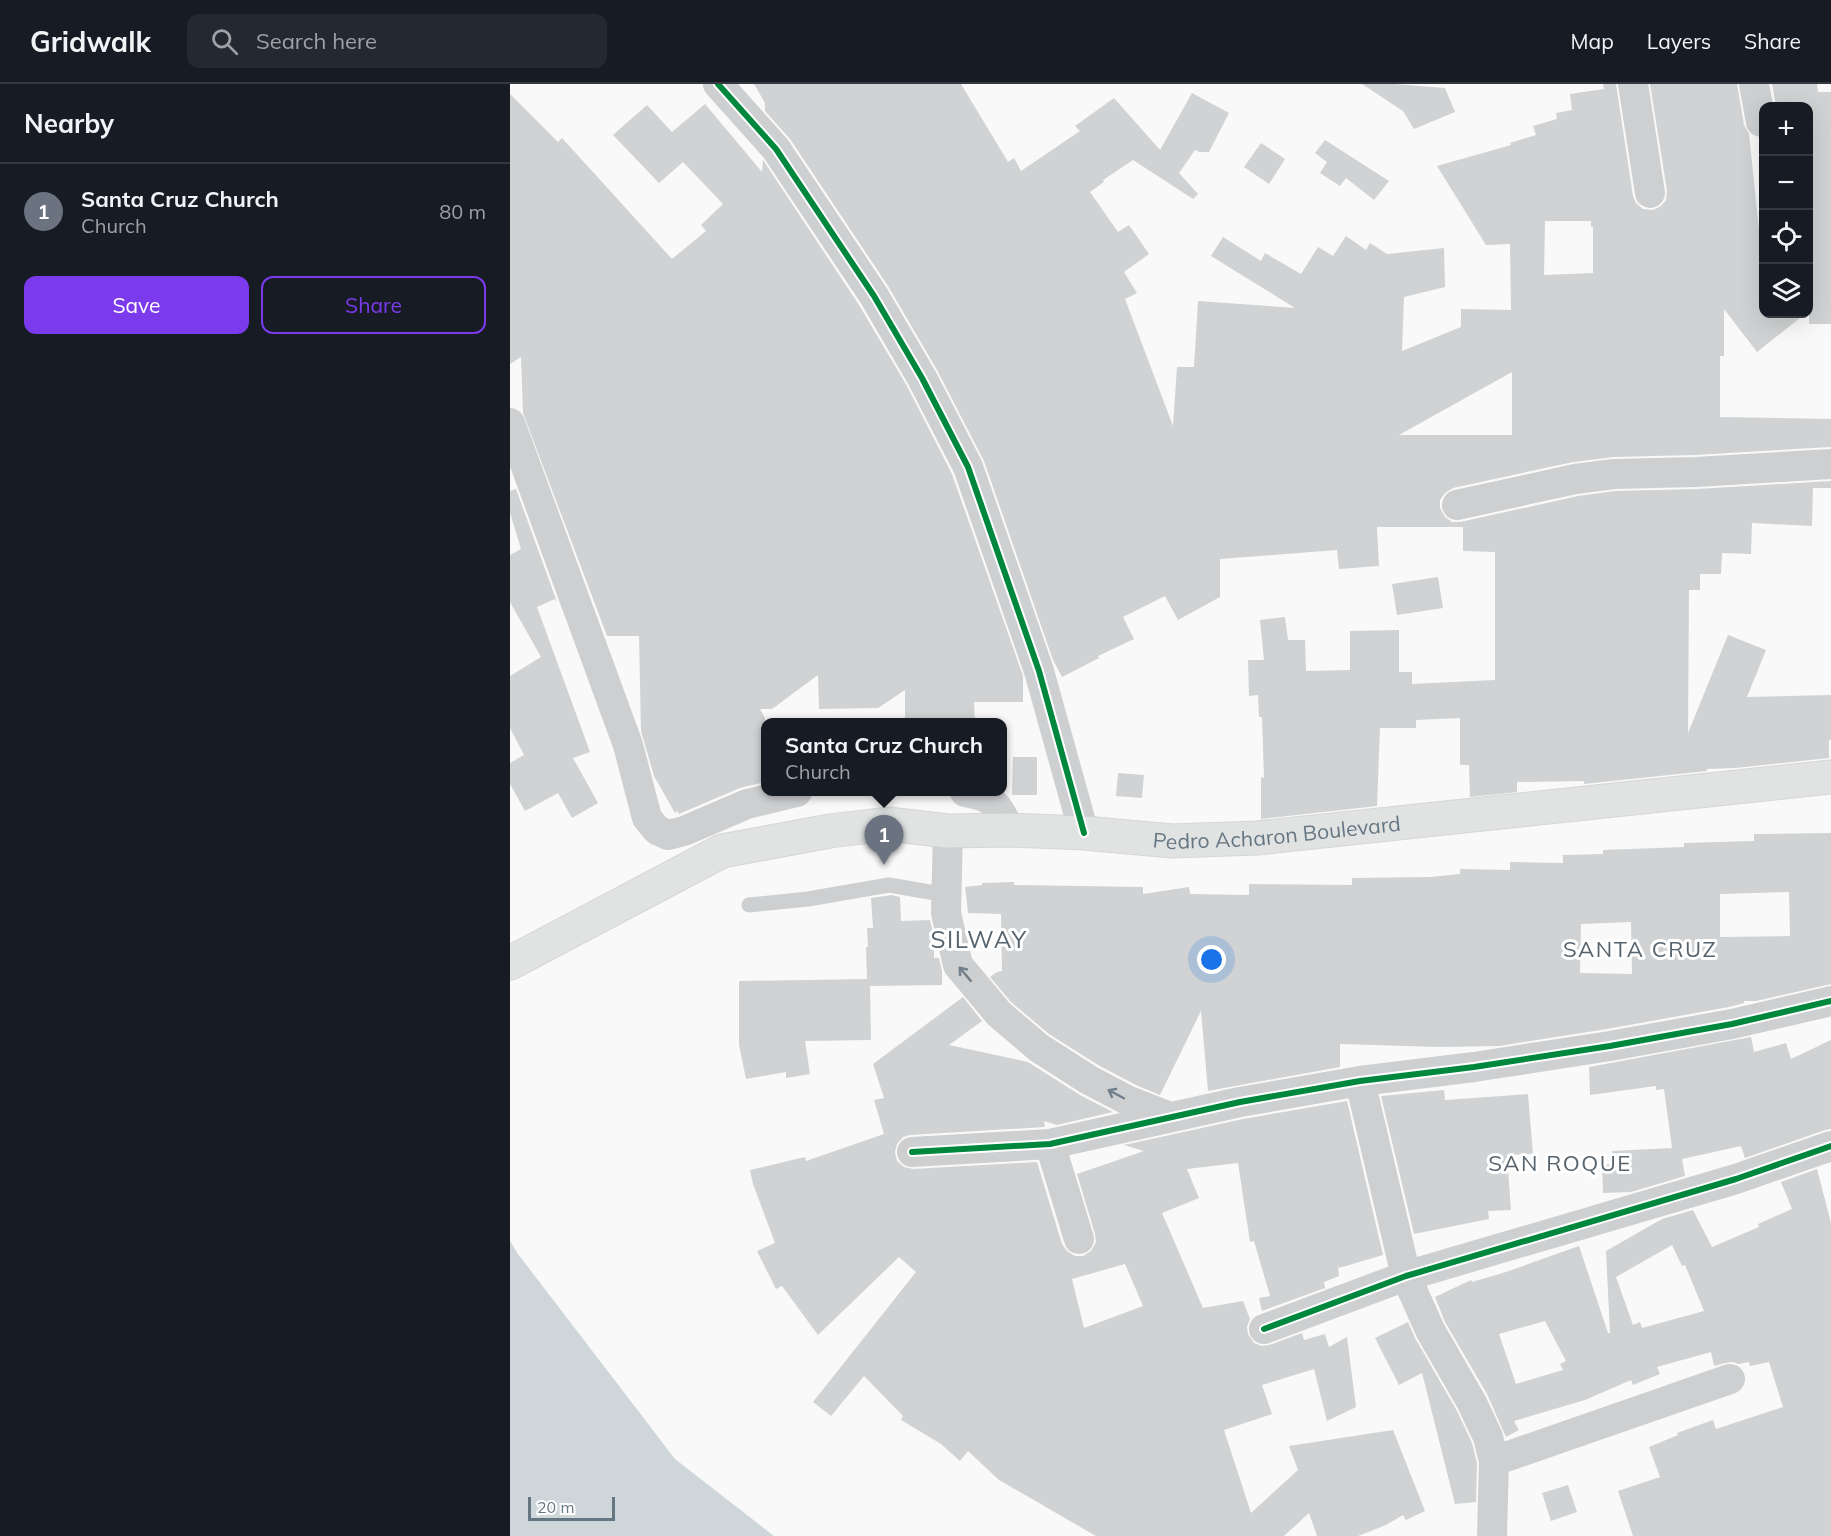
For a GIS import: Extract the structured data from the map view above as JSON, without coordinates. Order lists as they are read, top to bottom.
{
  "streets": {
    "main road": ["Pedro Acharon Boulevard"]
  },
  "districts": ["SILWAY", "SANTA CRUZ", "SAN ROQUE"],
  "scale_bar": "20 m",
  "page": {
    "header": "Gridwalk",
    "search": "Search here",
    "nav": ["Map", "Layers", "Share"],
    "heading": "Nearby",
    "map_buttons": ["+", "−"],
    "list": [
      {
        "mark": "1",
        "name": "Santa Cruz Church",
        "note": "Church",
        "value": "80 m"
      }
    ],
    "buttons": ["Save", "Share"],
    "popup": ["Santa Cruz Church", "Church"],
    "pins": "1",
    "scale": "20 m"
  }
}
